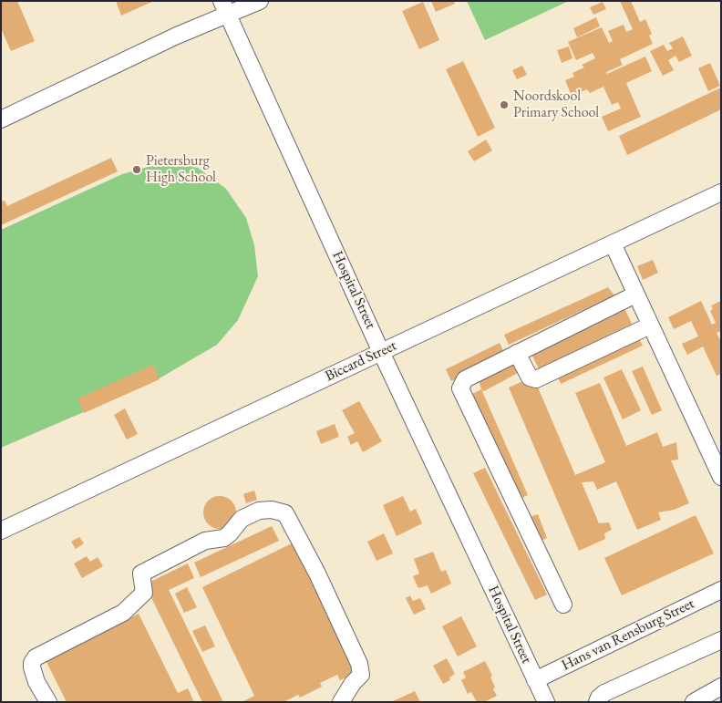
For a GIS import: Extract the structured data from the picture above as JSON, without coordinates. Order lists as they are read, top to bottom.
{
  "streets": {
    "street": ["Hospital Street", "Biccard Street", "Hans van Rensburg Street"]
  },
  "crossings": [
    ["Hospital Street", "Biccard Street"],
    ["Hospital Street", "Hans van Rensburg Street"]
  ],
  "places": ["Noordskool Primary School", "Pietersburg High School"]
}
